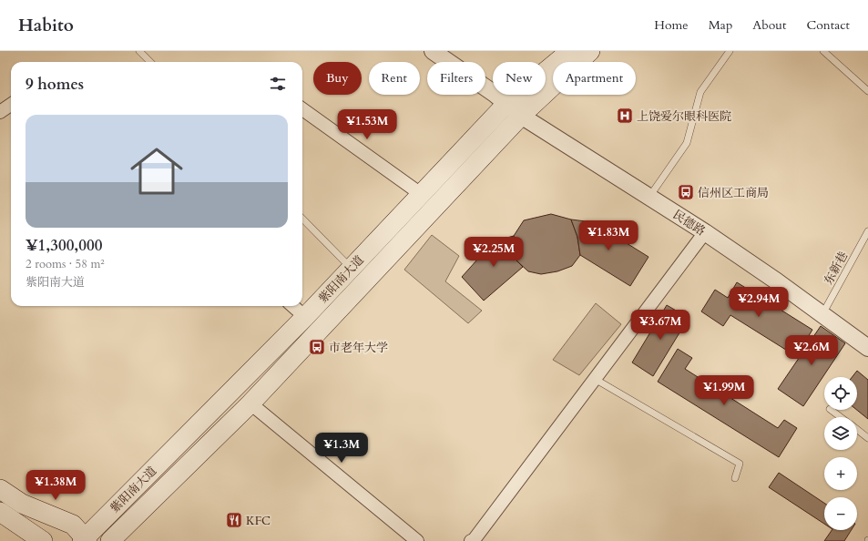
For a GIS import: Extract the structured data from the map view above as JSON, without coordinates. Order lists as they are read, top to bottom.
{
  "streets": {
    "main road": ["紫阳南大道"],
    "street": ["民德路"],
    "lane": ["东新巷"]
  },
  "crossings": [
    ["民德路", "东新巷"],
    ["民德路", "紫阳南大道"]
  ],
  "places": {
    "hospital": ["上饶爱尔眼科医院"],
    "bus stop": ["信州区工商局", "市老年大学"],
    "restaurant": ["KFC"]
  },
  "page": {
    "header": "Habito",
    "nav": [
      "Home",
      "Map",
      "About",
      "Contact"
    ],
    "chip": [
      "Buy",
      "Rent",
      "Filters",
      "New",
      "Apartment"
    ],
    "heading": "9 homes",
    "list": [
      {
        "name": "¥1,300,000",
        "note": "2 rooms · 58 m² · 紫阳南大道"
      }
    ],
    "price": [
      "¥1.53M",
      "¥1.83M",
      "¥2.25M",
      "¥2.94M",
      "¥3.67M",
      "¥2.6M",
      "¥1.99M",
      "¥1.3M",
      "¥1.38M"
    ],
    "map_buttons": ["+", "−"]
  }
}
